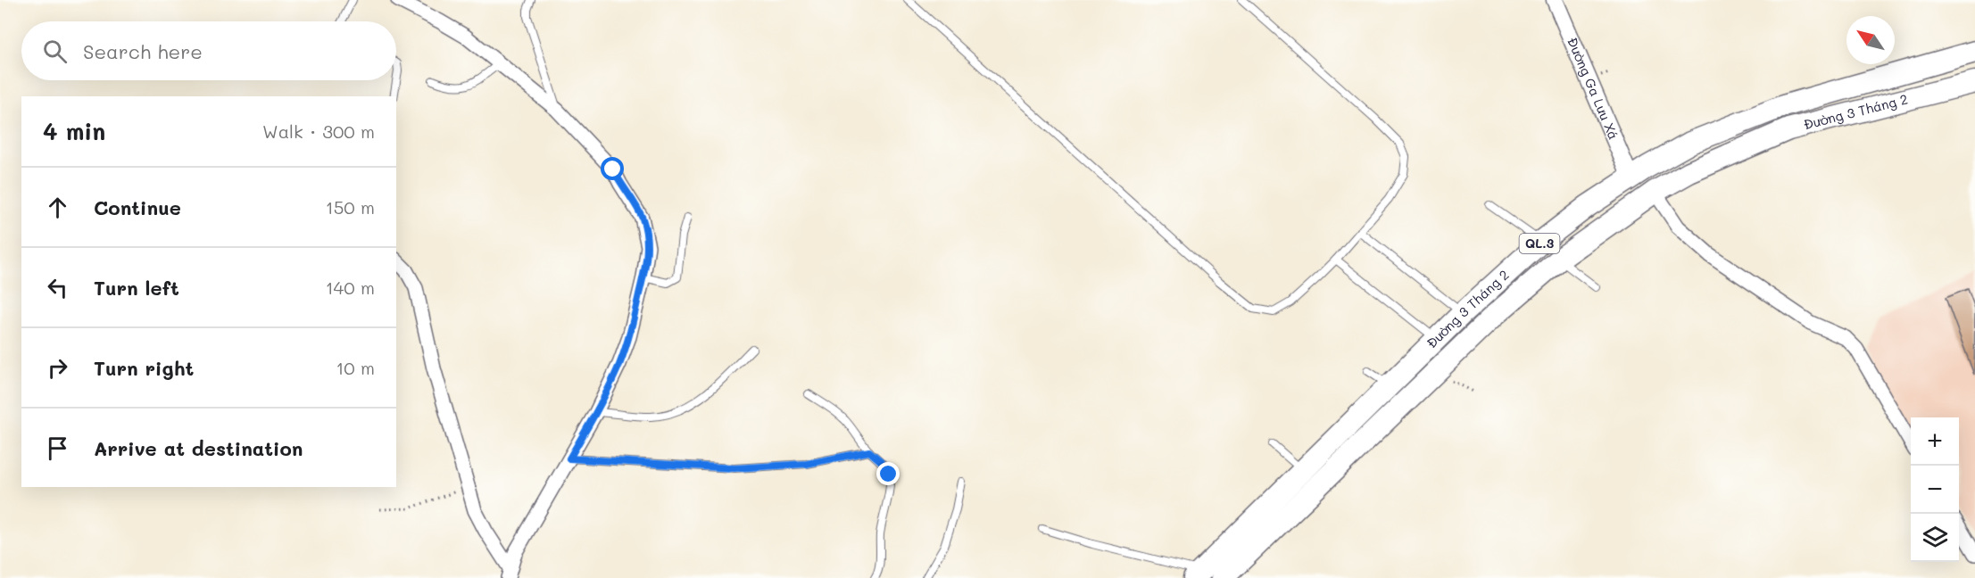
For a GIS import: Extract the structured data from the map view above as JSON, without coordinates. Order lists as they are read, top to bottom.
{
  "streets": {
    "highway": ["Đường 3 Tháng 2", "QL.3"],
    "street": ["Đường Ga Lưu Xá"]
  },
  "crossings": [
    ["Đường Ga Lưu Xá", "Đường 3 Tháng 2"]
  ],
  "north": "top left",
  "page": {
    "search": "Search here",
    "heading": ["4 min", "Walk · 300 m"],
    "list": [
      ["Continue", "150 m"],
      ["Turn left", "140 m"],
      ["Turn right", "10 m"],
      "Arrive at destination"
    ],
    "map_buttons": ["+", "−"]
  }
}
